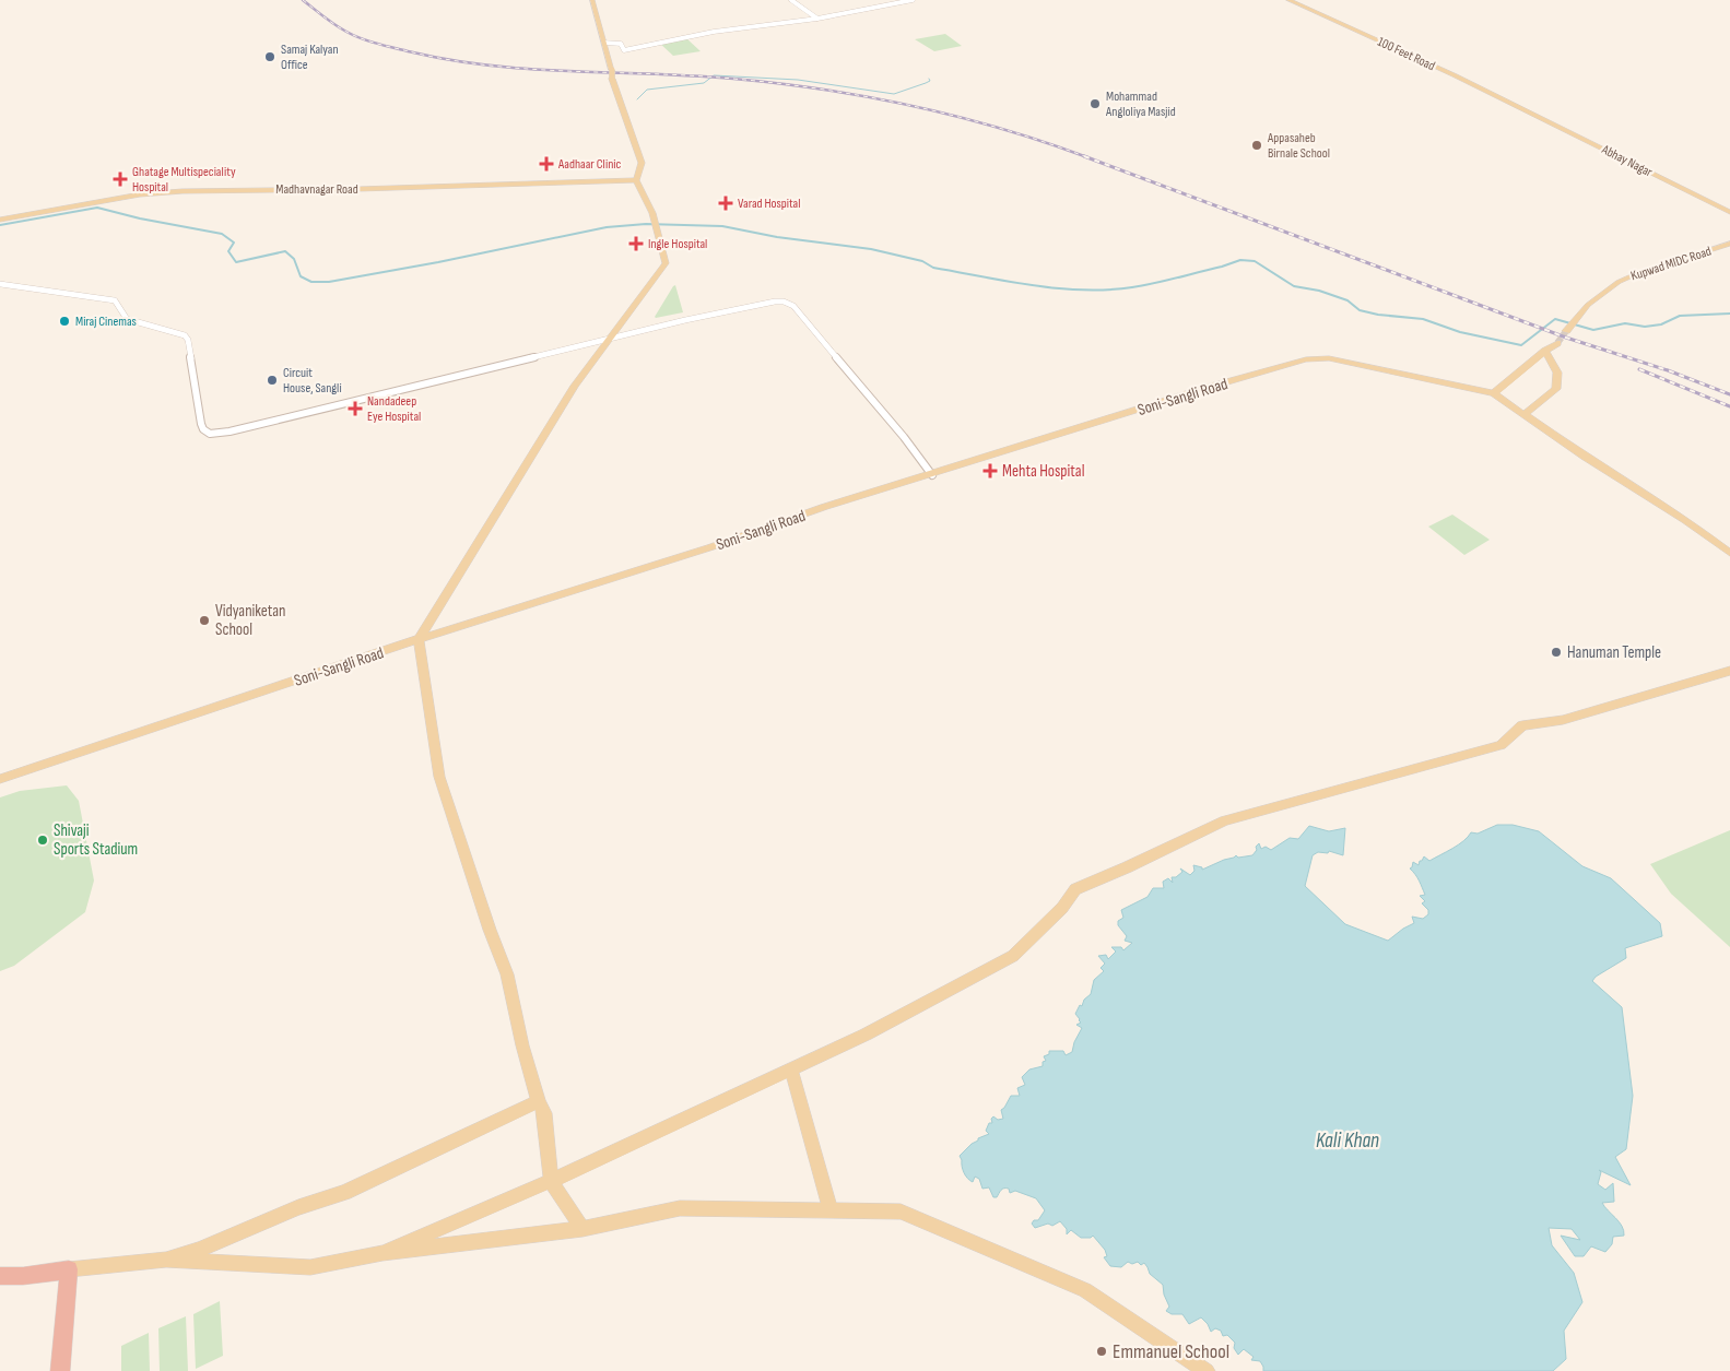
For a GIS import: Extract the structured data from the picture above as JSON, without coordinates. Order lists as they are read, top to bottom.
{
  "streets": {
    "main road": [
      "100 Feet Road",
      "Abhay Nagar",
      "Madhavnagar Road",
      "Kupwad MIDC Road",
      "Soni-Sangli Road"
    ]
  },
  "crossings": [
    ["100 Feet Road", "Abhay Nagar"]
  ],
  "water": ["Kali Khan"],
  "places": {
    "other": [
      "Samaj Kalyan Office",
      "Mohammad Angloliya Masjid",
      "Appasaheb Birnale School",
      "Miraj Cinemas",
      "Circuit House, Sangli",
      "Vidyaniketan School",
      "Hanuman Temple",
      "Shivaji Sports Stadium",
      "Emmanuel School"
    ],
    "health": [
      "Aadhaar Clinic",
      "Ghatage Multispeciality Hospital",
      "Varad Hospital",
      "Ingle Hospital",
      "Nandadeep Eye Hospital",
      "Mehta Hospital"
    ]
  }
}
